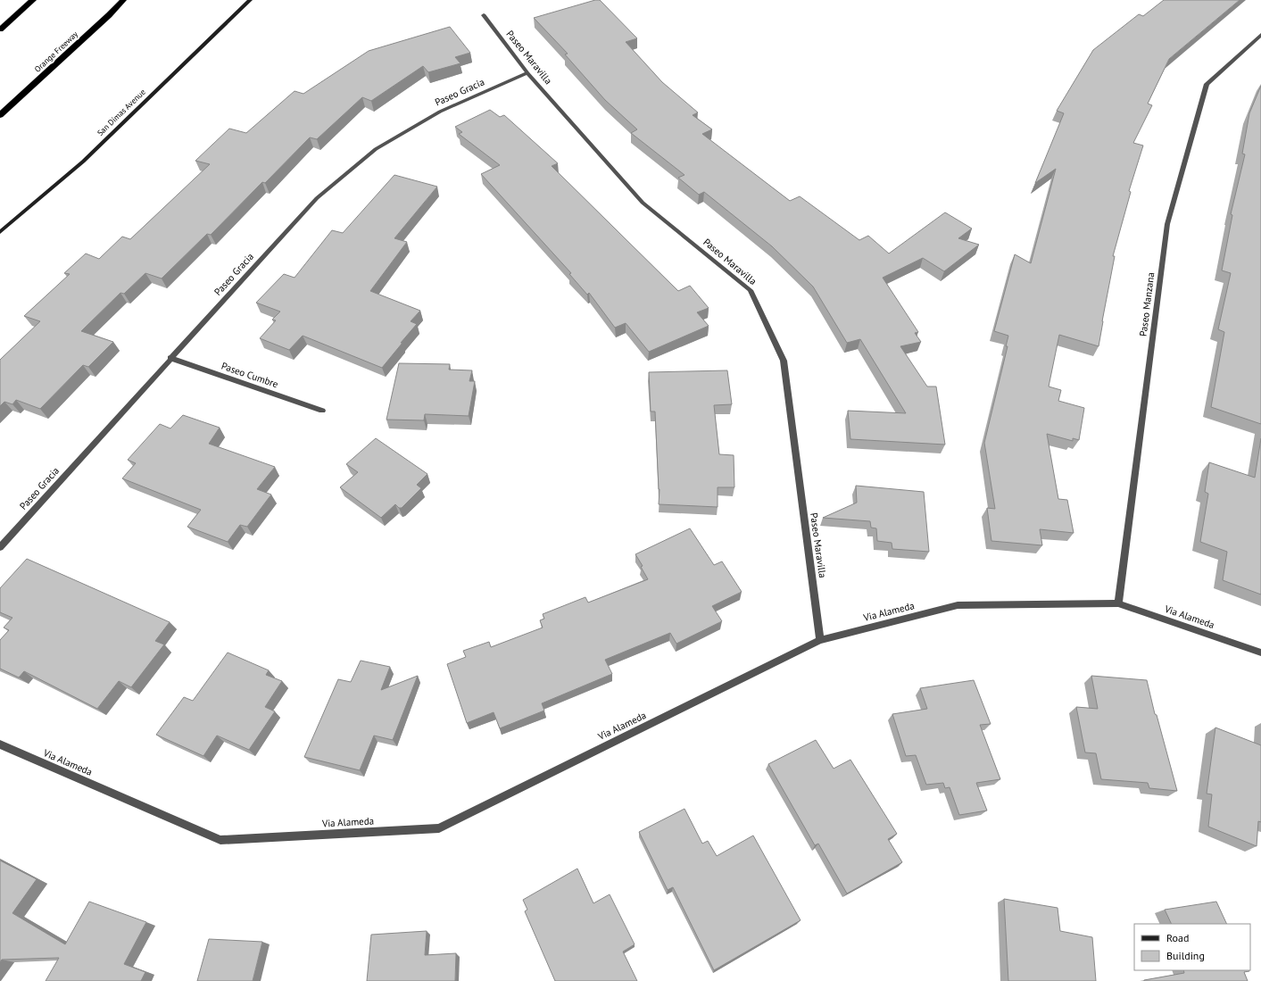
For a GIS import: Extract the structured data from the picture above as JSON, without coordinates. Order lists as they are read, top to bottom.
{
  "streets": {
    "highway": ["Orange Freeway"],
    "street": [
      "Paseo Maravilla",
      "Paseo Gracia",
      "San Dimas Avenue",
      "Paseo Manzana",
      "Paseo Cumbre",
      "Via Alameda"
    ]
  },
  "crossings": [
    ["Paseo Maravilla", "Paseo Gracia"],
    ["Paseo Maravilla", "Via Alameda"],
    ["Paseo Gracia", "Paseo Cumbre"],
    ["Paseo Manzana", "Via Alameda"]
  ],
  "legend": ["Road", "Building"]
}
